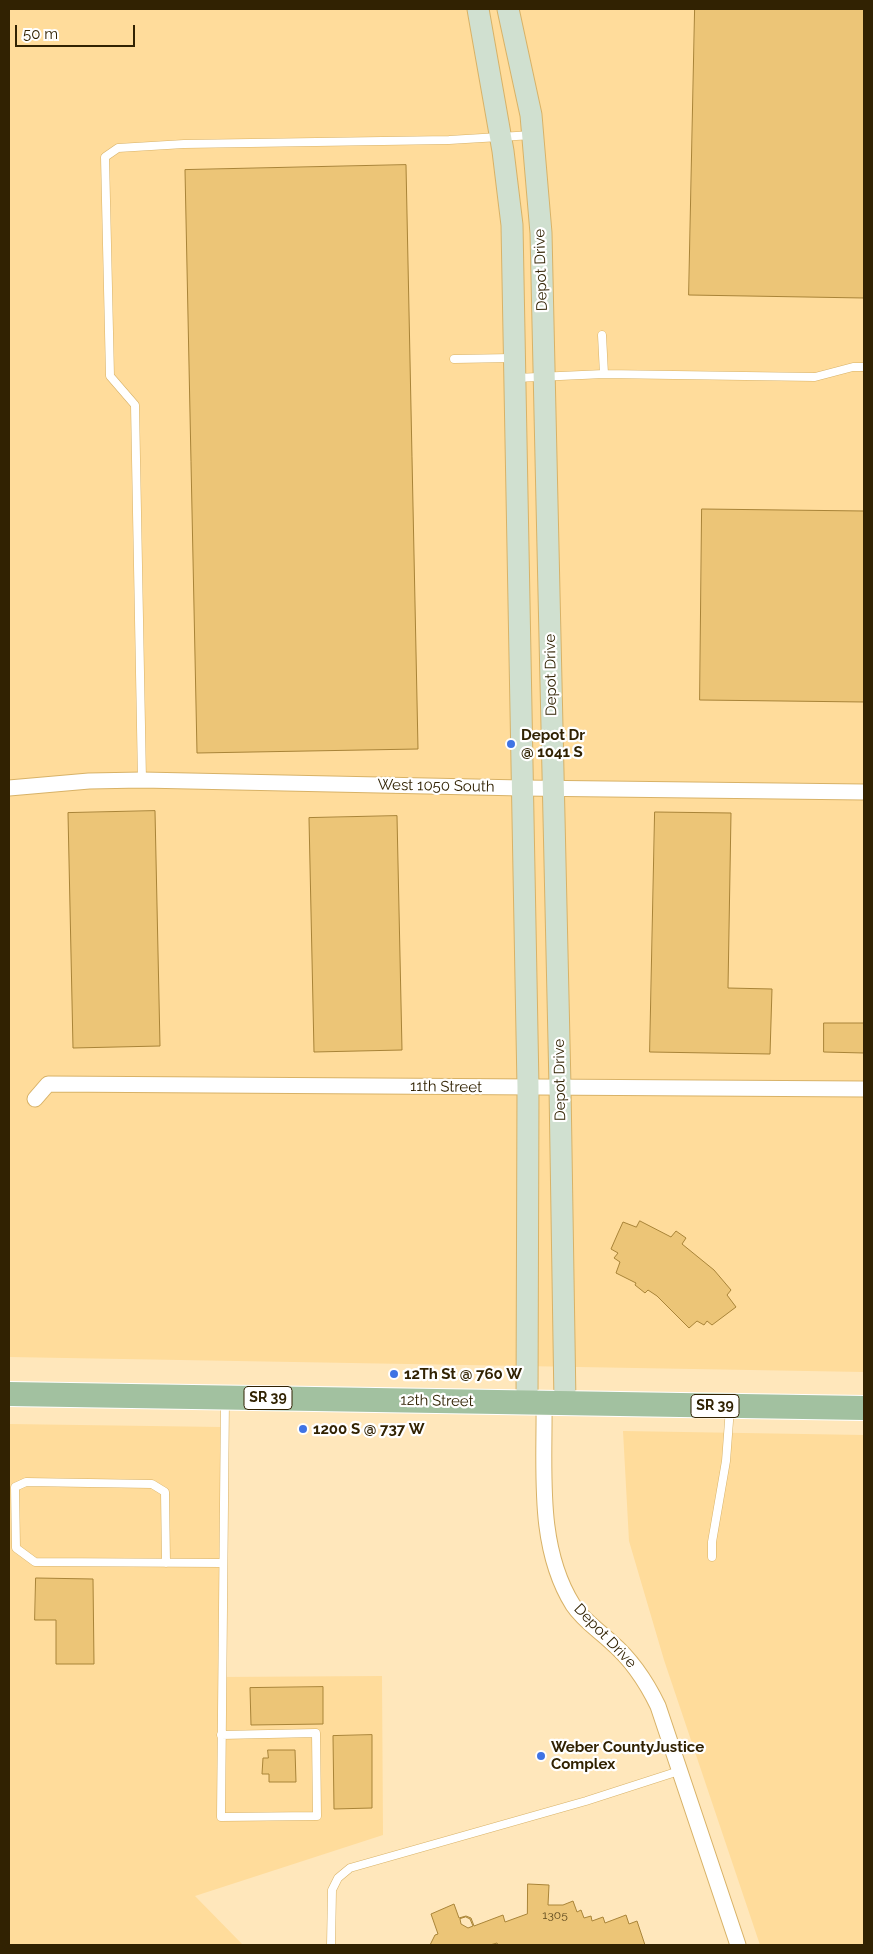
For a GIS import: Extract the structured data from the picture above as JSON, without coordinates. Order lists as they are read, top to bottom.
{
  "streets": {
    "main road": ["Depot Drive", "SR 39", "12th Street"],
    "street": ["West 1050 South", "11th Street"]
  },
  "crossings": [
    ["Depot Drive", "West 1050 South"],
    ["Depot Drive", "11th Street"],
    ["Depot Drive", "12th Street"]
  ],
  "places": [
    "Depot Dr @ 1041 S",
    "12Th St @ 760 W",
    "1200 S @ 737 W",
    "Weber CountyJustice Complex"
  ],
  "house_numbers": ["1305"],
  "scale_bar": "50 m"
}
